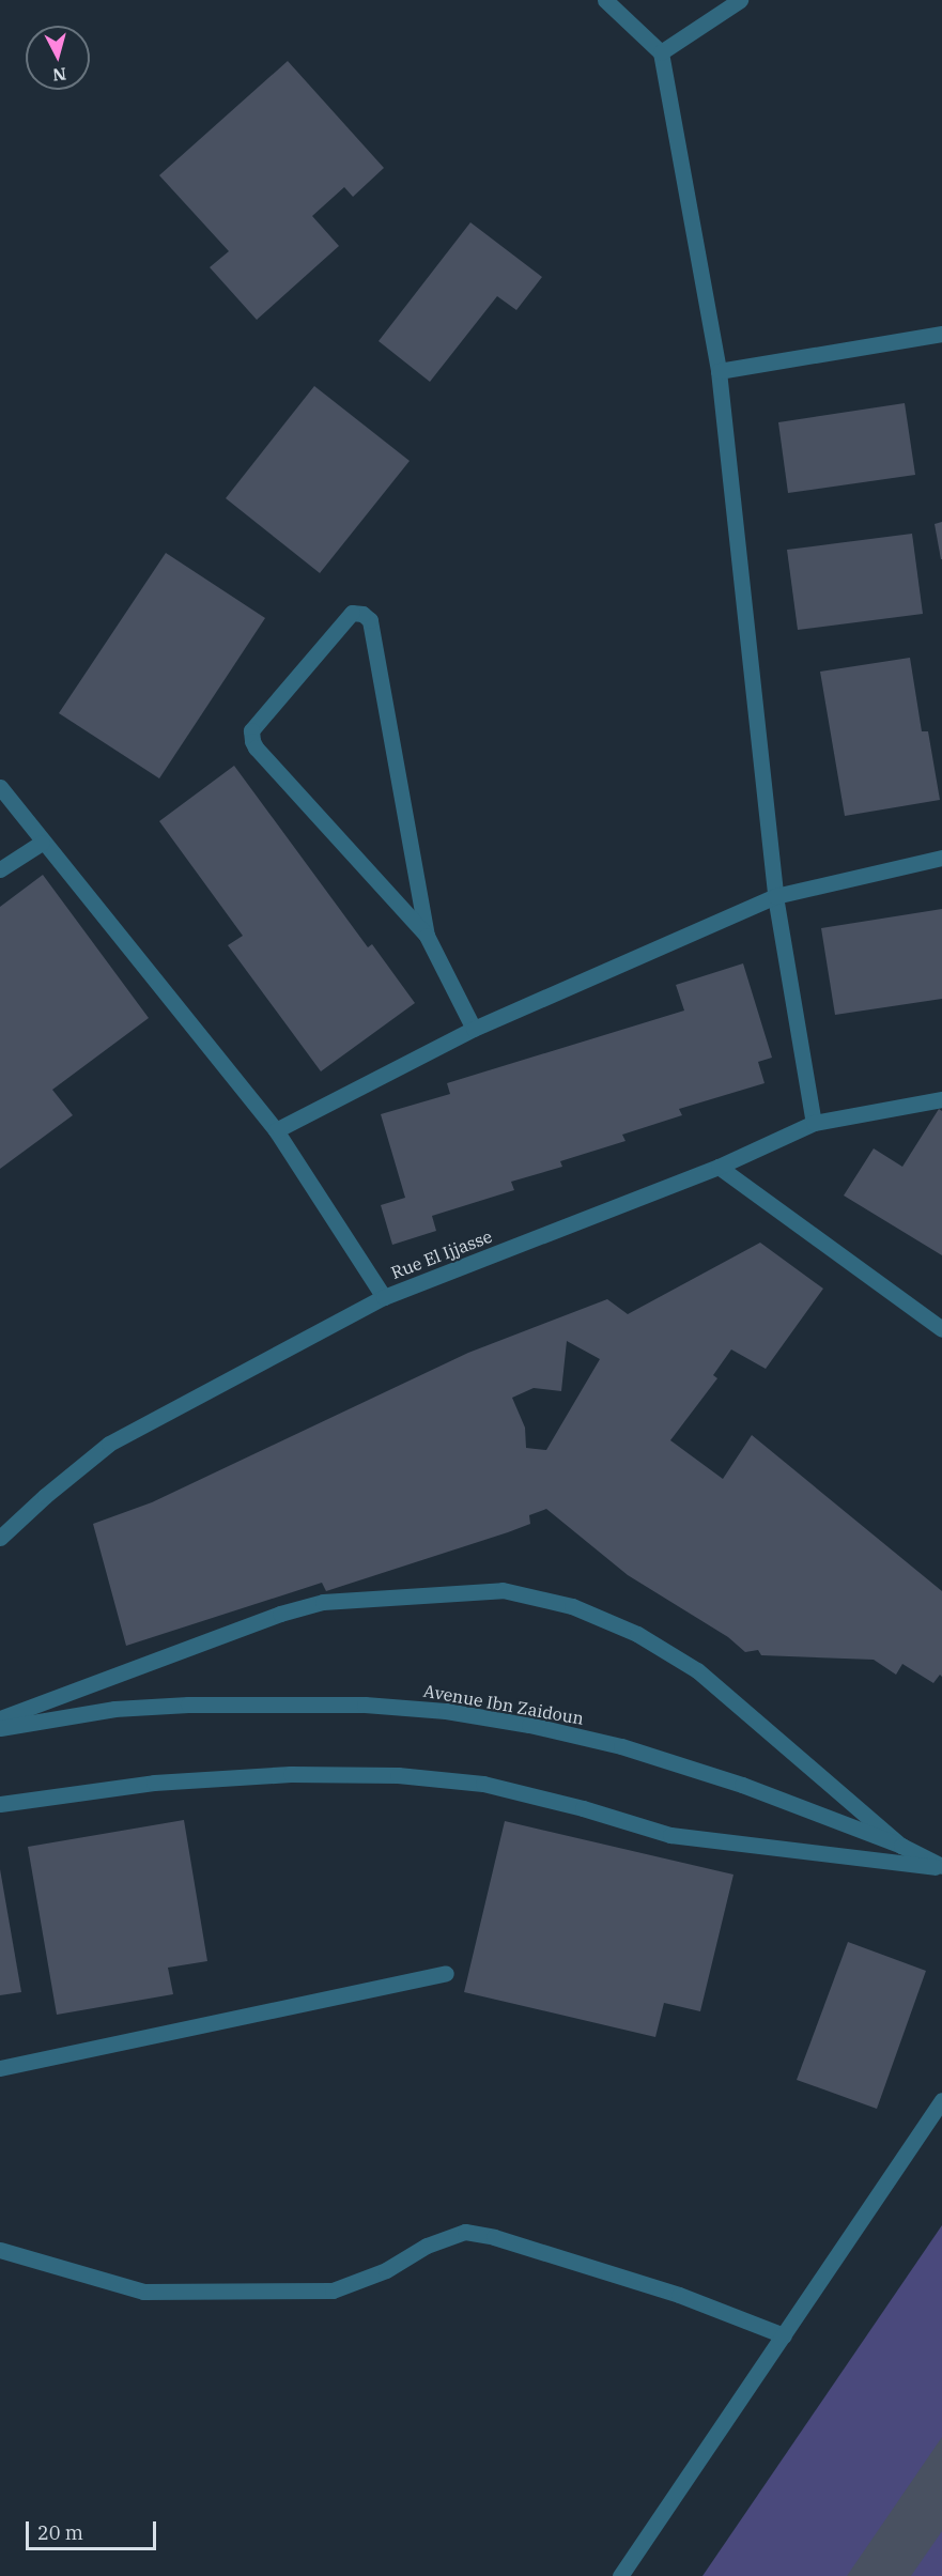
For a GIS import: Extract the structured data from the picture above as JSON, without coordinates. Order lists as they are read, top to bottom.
{
  "streets": {
    "street": ["Rue El Ijjasse", "Avenue Ibn Zaidoun"]
  },
  "scale_bar": "20 m",
  "north": "bottom"
}
